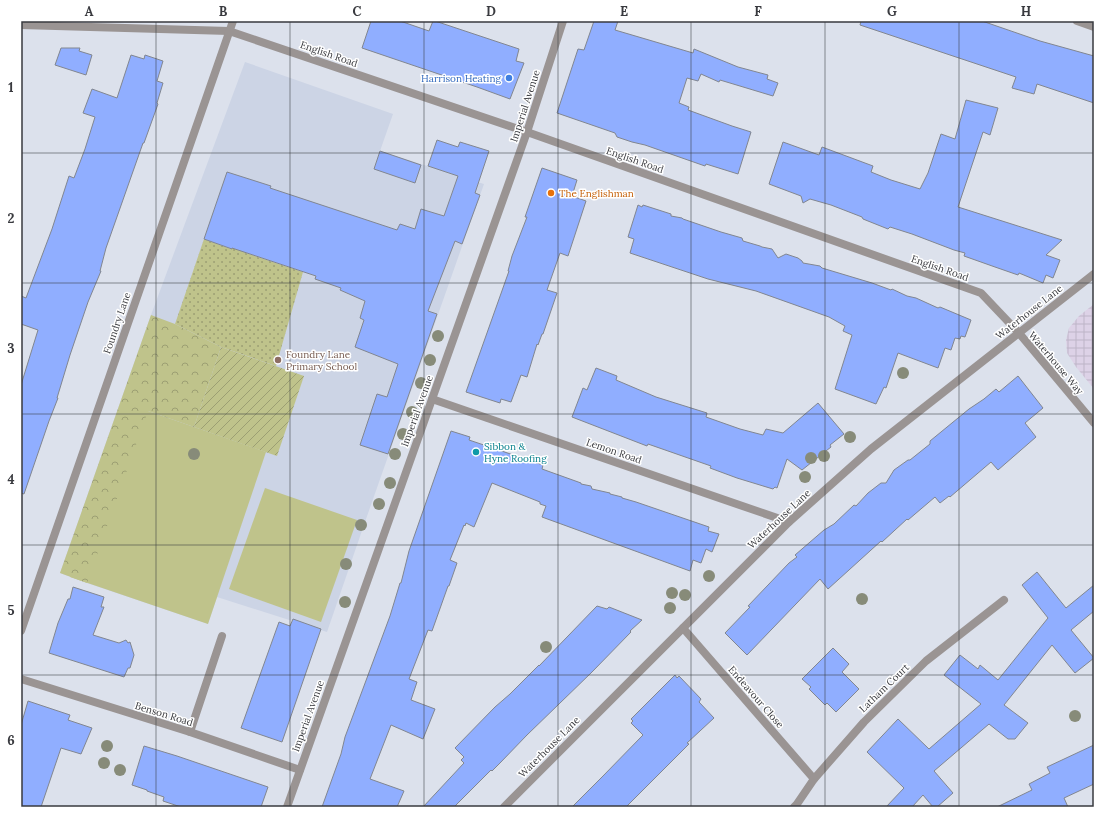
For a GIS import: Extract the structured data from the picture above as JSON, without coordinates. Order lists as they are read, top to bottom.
{
  "streets": {
    "street": [
      "English Road",
      "Imperial Avenue",
      "Waterhouse Lane",
      "Foundry Lane",
      "Waterhouse Way",
      "Lemon Road",
      "Latham Court",
      "Endeavour Close",
      "Benson Road"
    ]
  },
  "crossings": [
    ["English Road", "Imperial Avenue"],
    ["English Road", "Waterhouse Lane"],
    ["English Road", "Foundry Lane"],
    ["English Road", "Waterhouse Way"],
    ["Imperial Avenue", "Lemon Road"],
    ["Imperial Avenue", "Benson Road"],
    ["Waterhouse Lane", "Waterhouse Way"],
    ["Waterhouse Lane", "Lemon Road"],
    ["Waterhouse Lane", "Endeavour Close"],
    ["Latham Court", "Endeavour Close"]
  ],
  "places": [
    "Harrison Heating",
    "The Englishman",
    "Foundry Lane Primary School",
    "Sibbon & Hyne Roofing"
  ],
  "grid": {
    "columns": [
      "A",
      "B",
      "C",
      "D",
      "E",
      "F",
      "G",
      "H"
    ],
    "rows": [
      "1",
      "2",
      "3",
      "4",
      "5",
      "6"
    ]
  }
}
